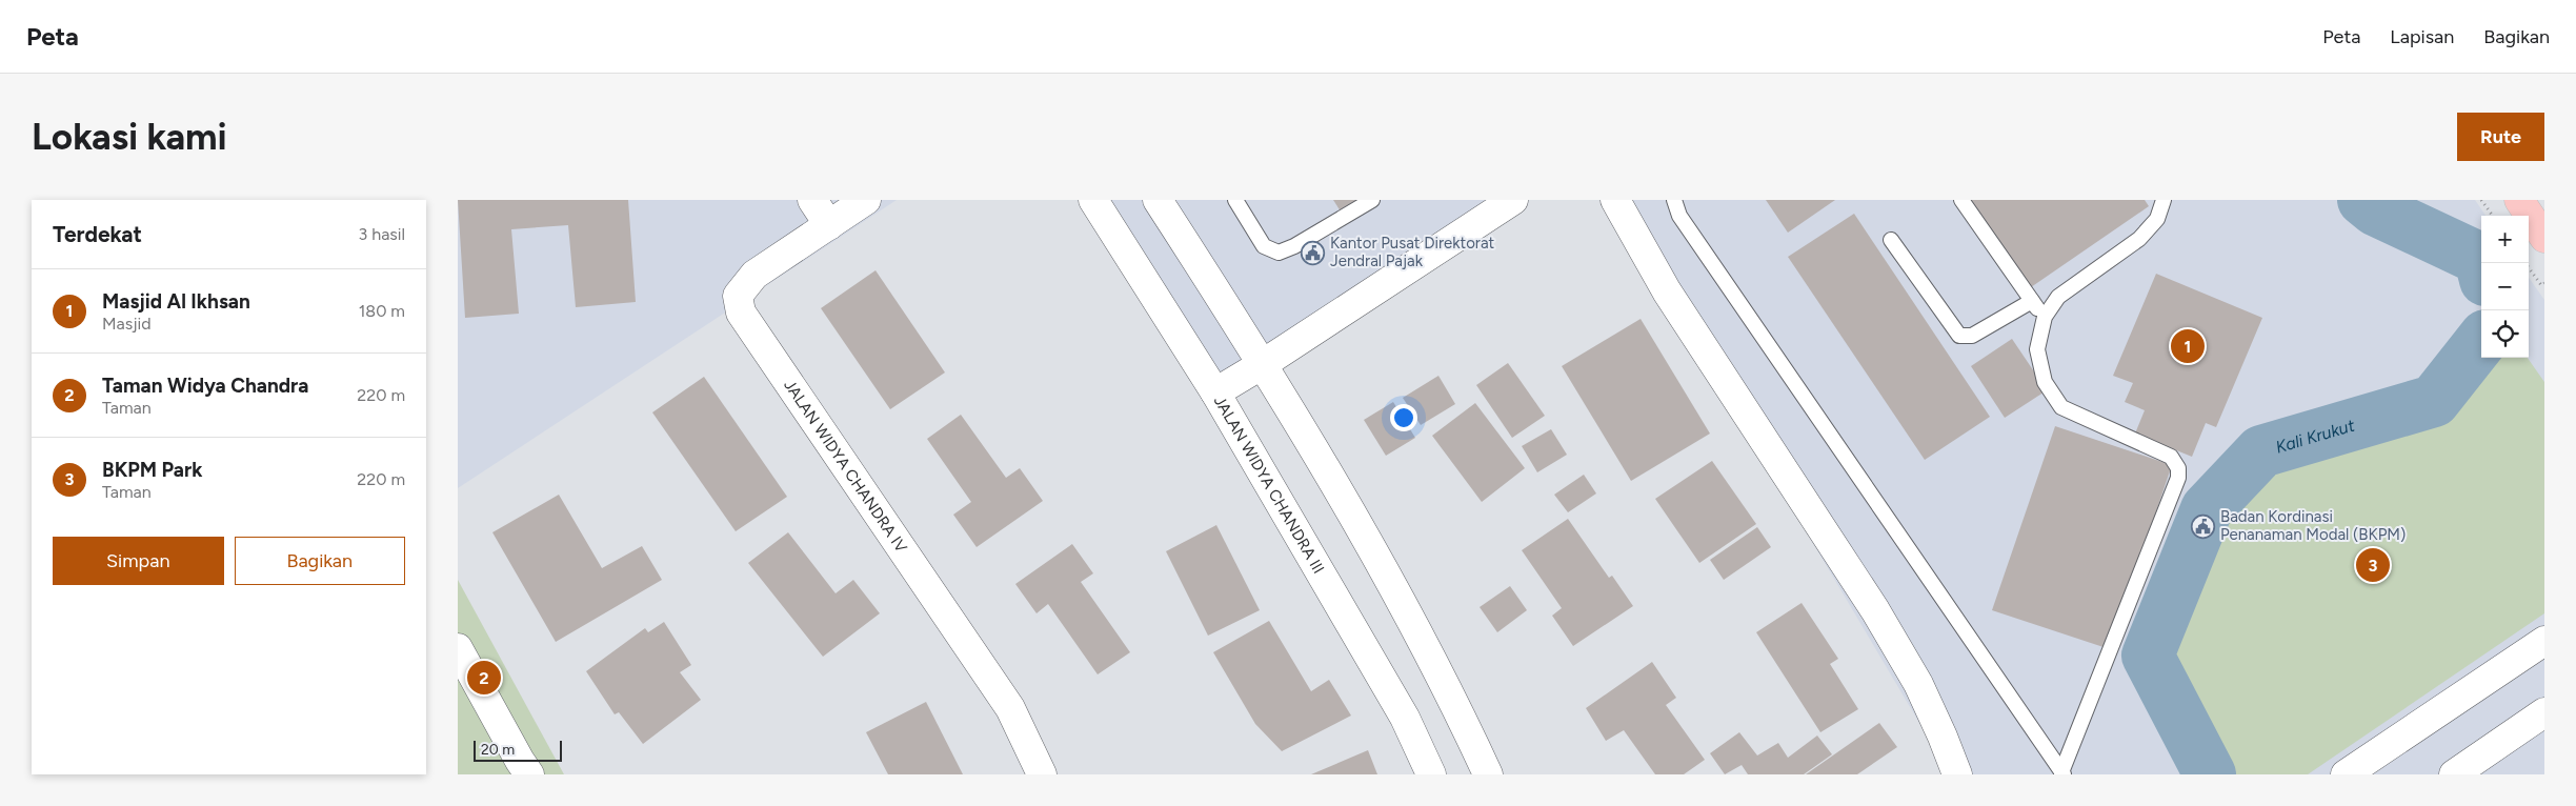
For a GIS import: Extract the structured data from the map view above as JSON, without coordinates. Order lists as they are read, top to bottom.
{
  "streets": {
    "street": ["JALAN WIDYA CHANDRA IV", "JALAN WIDYA CHANDRA III"]
  },
  "water": ["Kali Krukut"],
  "places": {
    "public building": ["Kantor Pusat Direktorat Jendral Pajak", "Badan Kordinasi Penanaman Modal (BKPM)"]
  },
  "scale_bar": "20 m",
  "page": {
    "header": "Peta",
    "nav": ["Peta", "Lapisan", "Bagikan"],
    "buttons": [
      "Rute",
      ["Simpan", "Bagikan"]
    ],
    "title": "Lokasi kami",
    "heading": ["Terdekat", "3 hasil"],
    "map_buttons": ["+", "−"],
    "list": [
      {
        "mark": "1",
        "name": "Masjid Al Ikhsan",
        "note": "Masjid",
        "value": "180 m"
      },
      {
        "mark": "2",
        "name": "Taman Widya Chandra",
        "note": "Taman",
        "value": "220 m"
      },
      {
        "mark": "3",
        "name": "BKPM Park",
        "note": "Taman",
        "value": "220 m"
      }
    ],
    "pins": ["1", "3", "2"],
    "scale": "20 m"
  }
}
